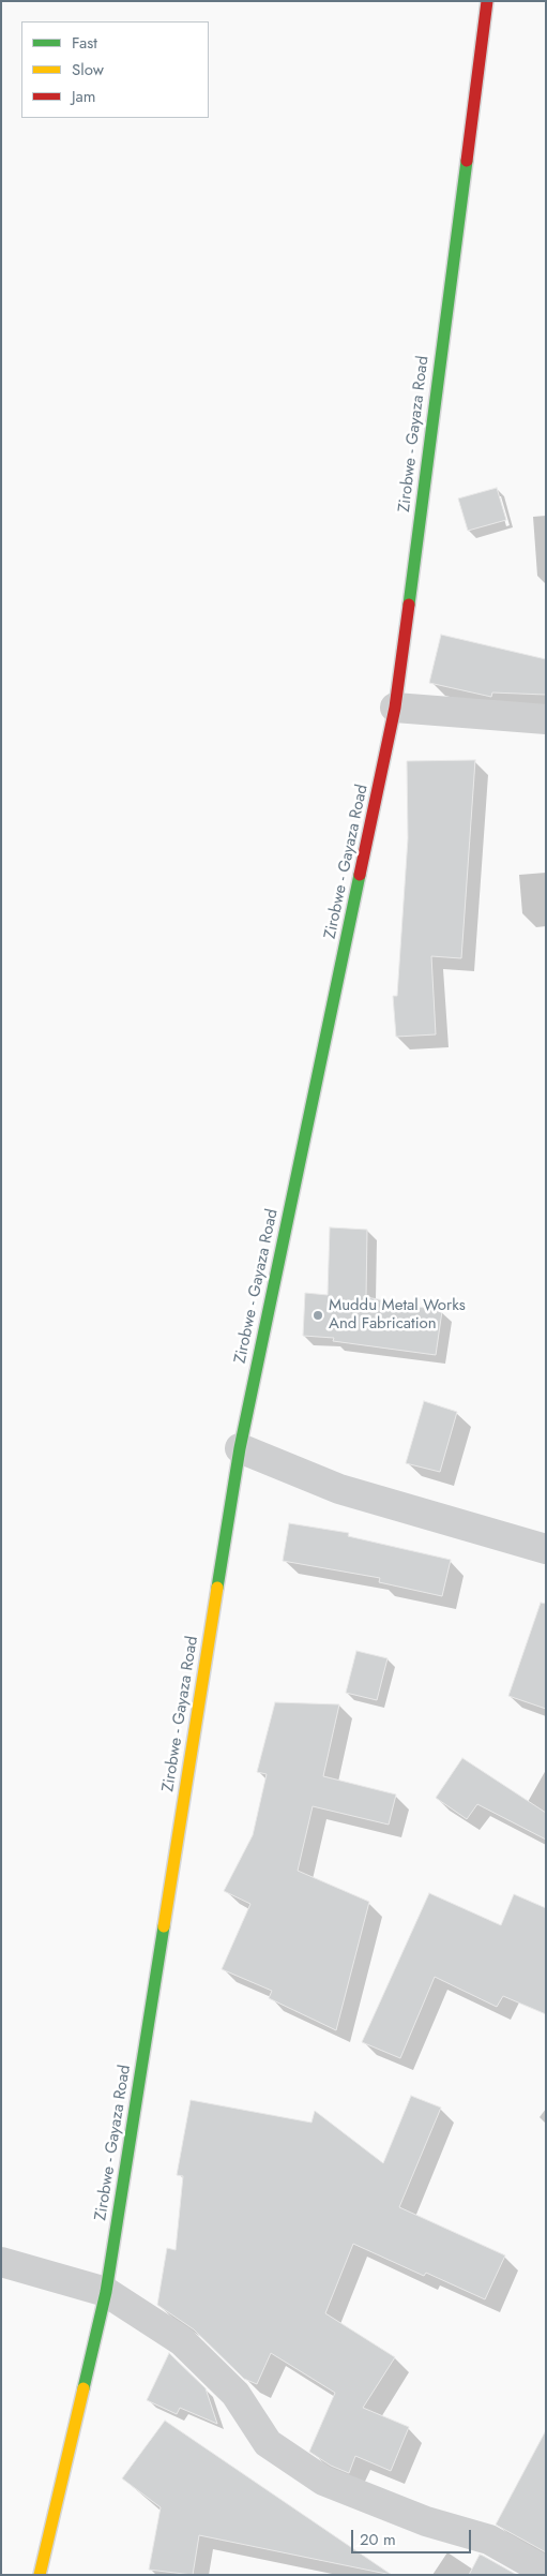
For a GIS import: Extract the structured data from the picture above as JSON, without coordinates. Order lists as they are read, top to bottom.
{
  "streets": {
    "street": ["Zirobwe - Gayaza Road"]
  },
  "places": ["Muddu Metal Works And Fabrication"],
  "legend": ["Fast", "Slow", "Jam"],
  "scale_bar": "20 m"
}
